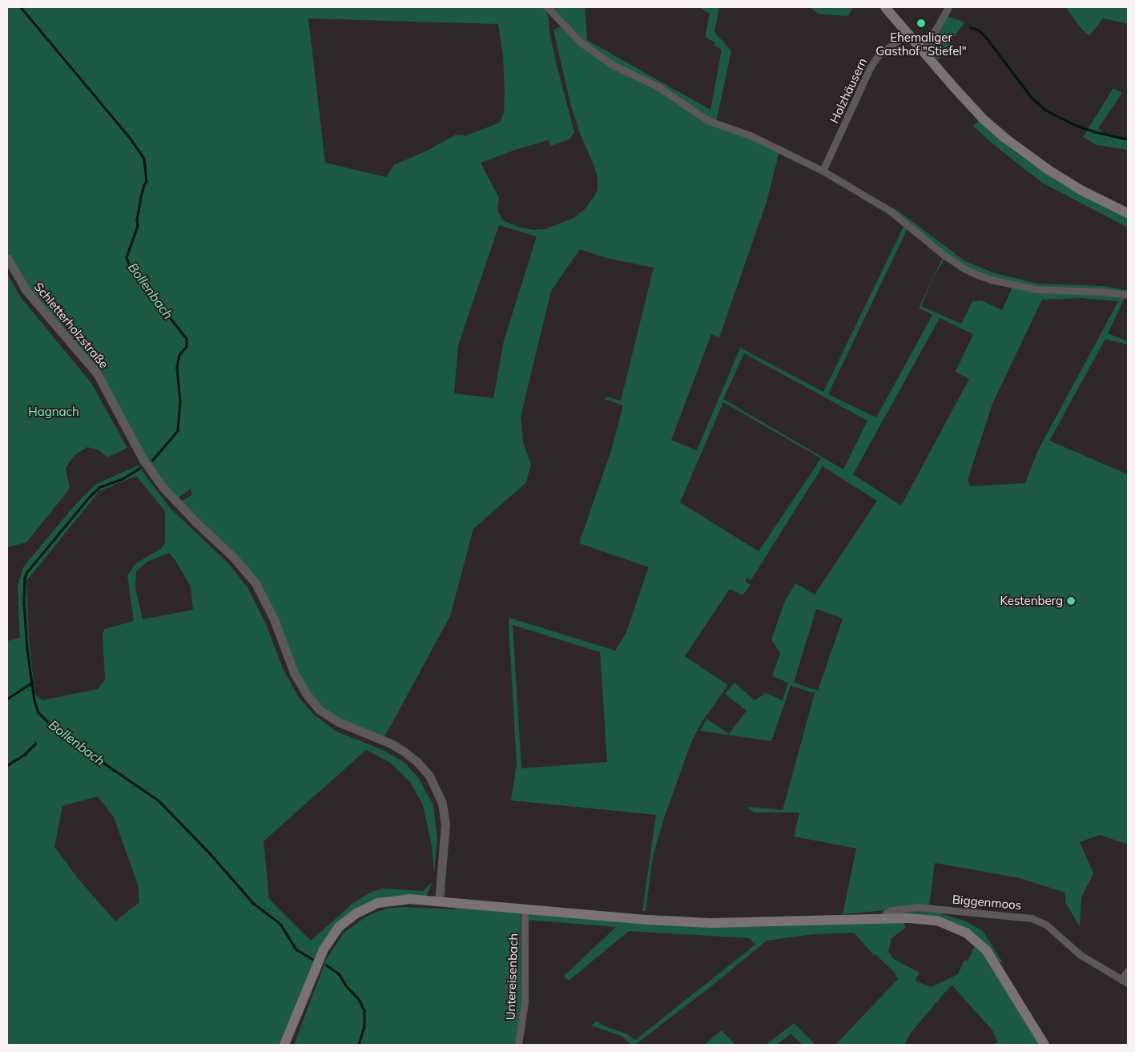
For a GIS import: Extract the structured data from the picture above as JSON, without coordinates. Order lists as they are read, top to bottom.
{
  "streets": {
    "street": [
      "Holzhäusern",
      "Schletterholzstraße",
      "Biggenmoos",
      "Untereisenbach"
    ]
  },
  "water": ["Bollenbach"],
  "parks": ["Hagnach"],
  "places": ["Ehemaliger Gasthof \"Stiefel\"", "Kestenberg"]
}
